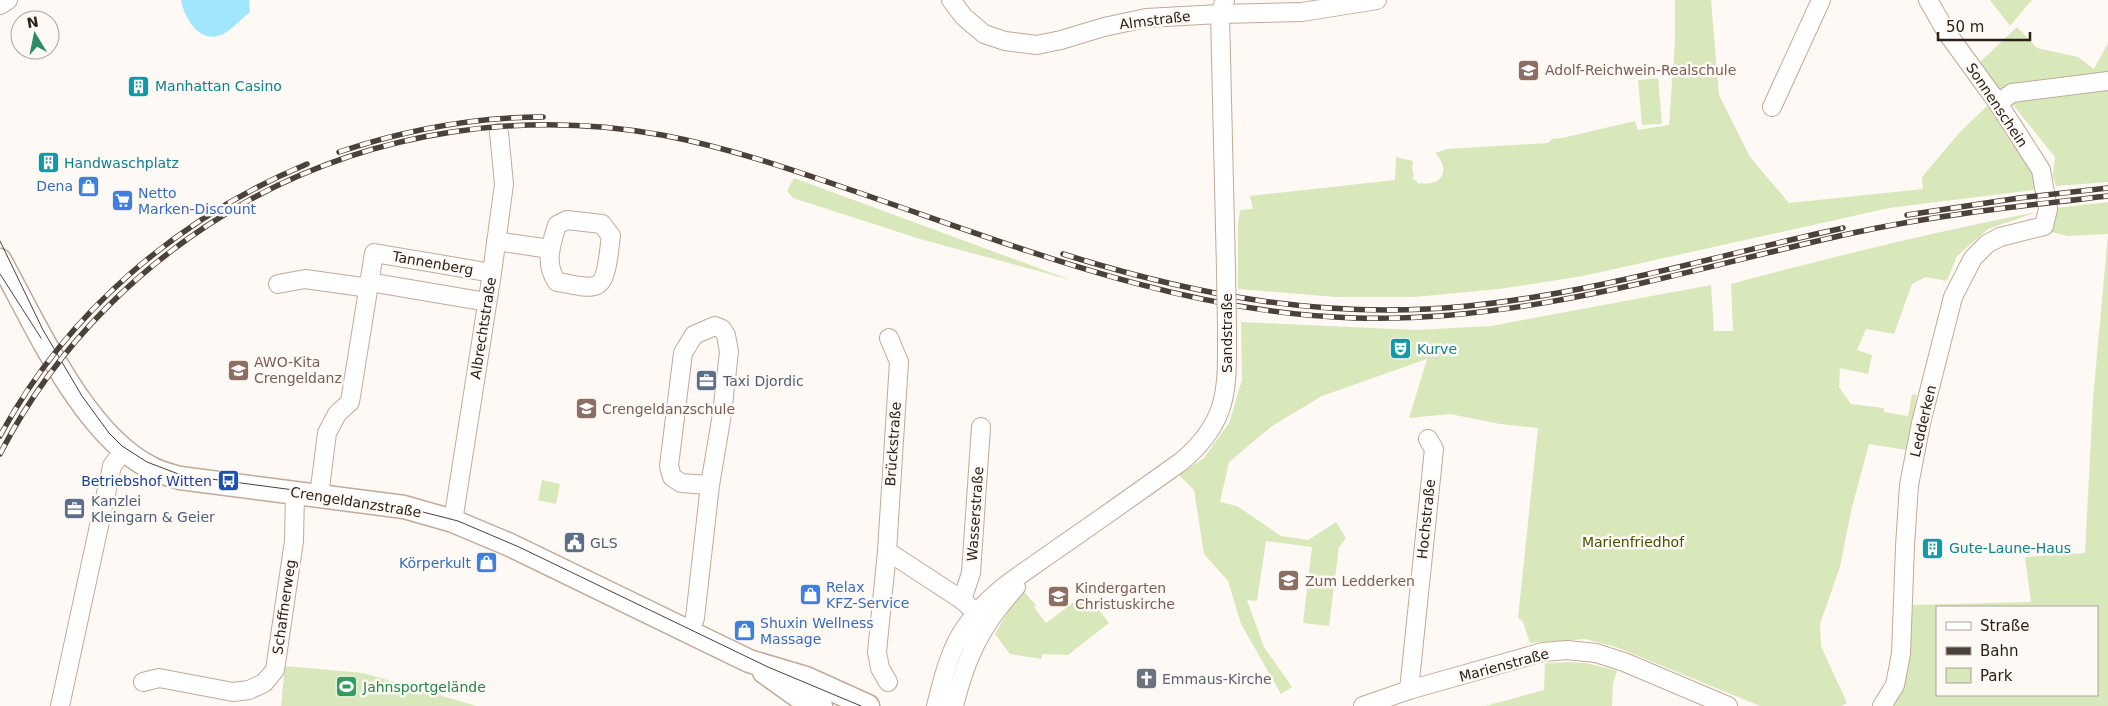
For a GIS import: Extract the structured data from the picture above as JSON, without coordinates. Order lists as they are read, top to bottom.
{
  "streets": {
    "main road": ["Crengeldanzstraße"],
    "street": [
      "Almstraße",
      "Sonnenschein",
      "Tannenberg",
      "Albrechtstraße",
      "Sandstraße",
      "Ledderken",
      "Brückstraße",
      "Wasserstraße",
      "Hochstraße",
      "Schaffnerweg",
      "Marienstraße"
    ]
  },
  "crossings": [
    ["Almstraße", "Sandstraße"],
    ["Sonnenschein", "Ledderken"],
    ["Tannenberg", "Albrechtstraße"],
    ["Tannenberg", "Crengeldanzstraße"],
    ["Albrechtstraße", "Crengeldanzstraße"],
    ["Crengeldanzstraße", "Schaffnerweg"],
    ["Hochstraße", "Marienstraße"]
  ],
  "parks": ["Marienfriedhof"],
  "places": {
    "school or university": [
      "Adolf-Reichwein-Realschule",
      "AWO-Kita Crengeldanz",
      "Crengeldanzschule",
      "Zum Ledderken",
      "Kindergarten Christuskirche"
    ],
    "building": ["Manhattan Casino", "Handwaschplatz", "Gute-Laune-Haus"],
    "shop": [
      "Dena",
      "Körperkult",
      "Relax KFZ-Service",
      "Shuxin Wellness Massage"
    ],
    "supermarket": ["Netto Marken-Discount"],
    "theatre": ["Kurve"],
    "office": ["Taxi Djordic", "Kanzlei Kleingarn & Geier"],
    "bus stop": ["Betriebshof Witten"],
    "public building": ["GLS"],
    "church": ["Emmaus-Kirche"],
    "sports": ["Jahnsportgelände"]
  },
  "legend": ["Straße", "Bahn", "Park"],
  "scale_bar": "50 m",
  "north": "top"
}
